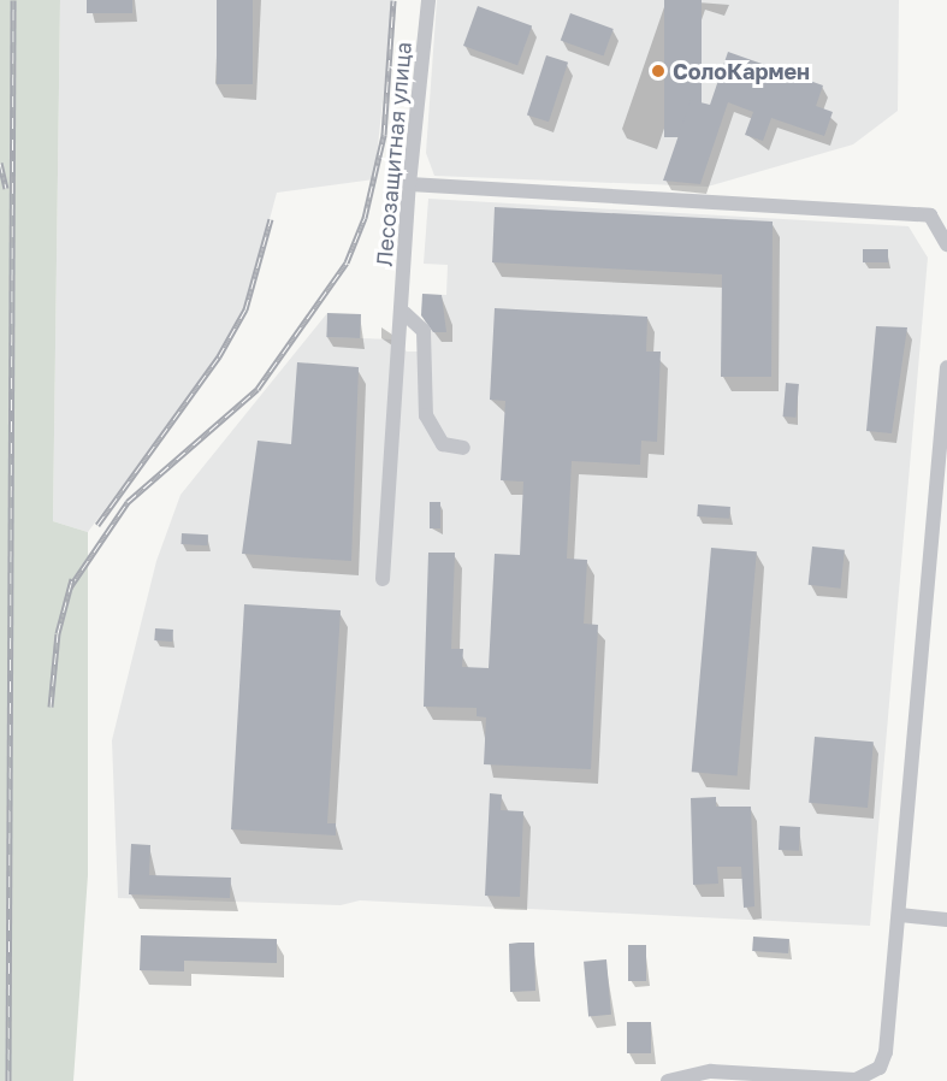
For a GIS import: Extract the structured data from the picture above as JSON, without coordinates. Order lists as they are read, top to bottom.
{
  "streets": {
    "street": ["Лесозащитная улица"]
  },
  "places": ["СолоКармен"]
}
